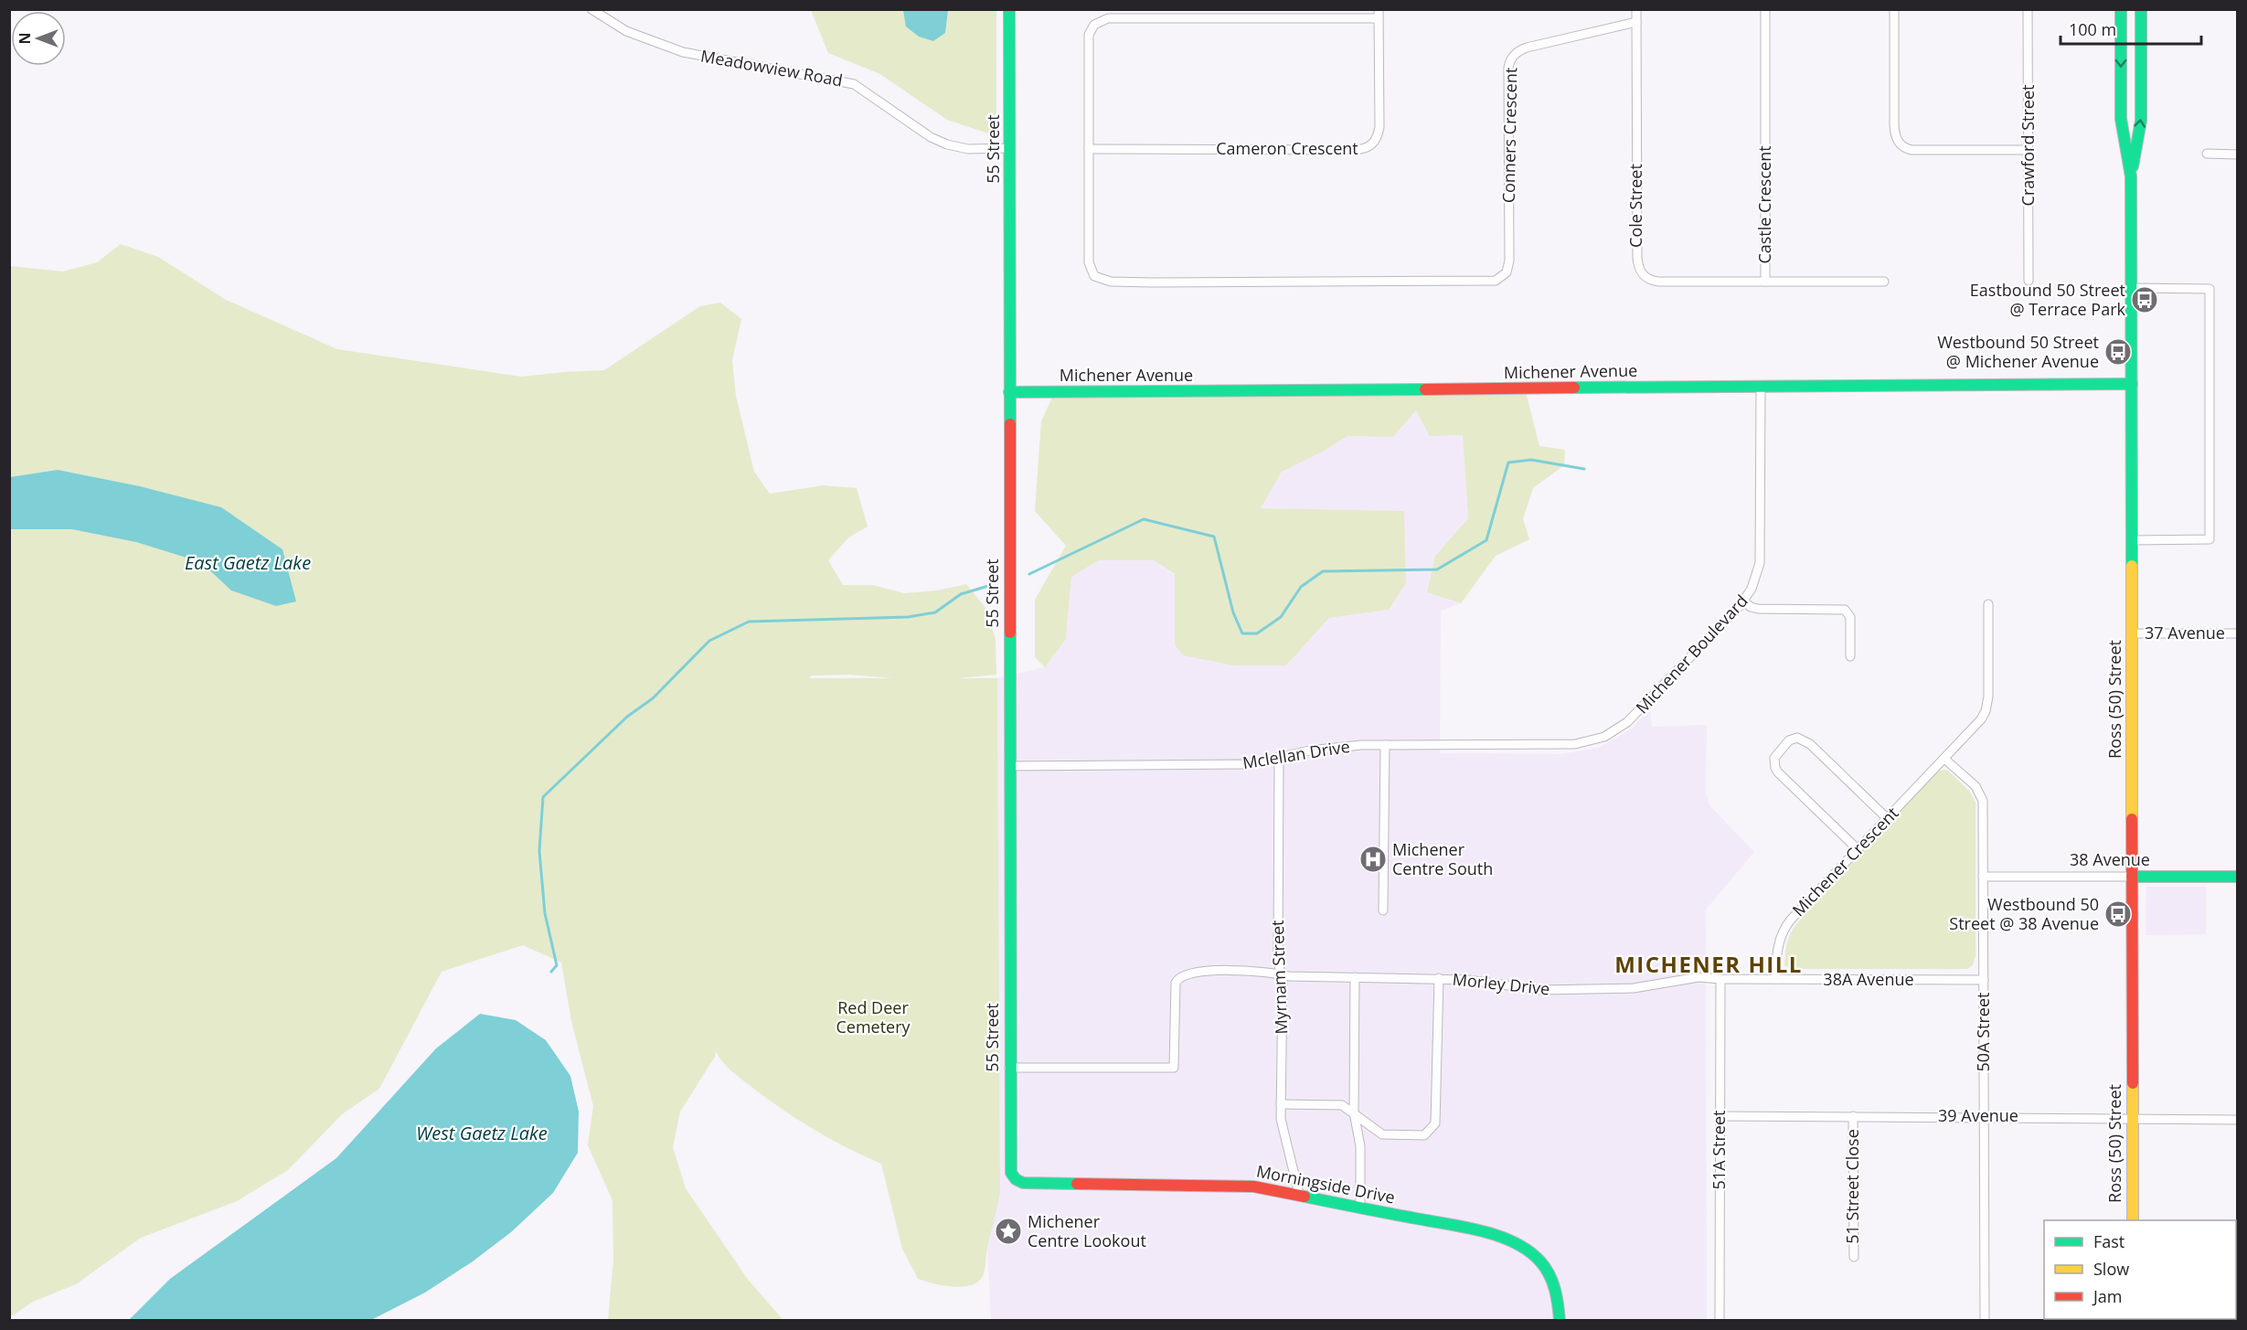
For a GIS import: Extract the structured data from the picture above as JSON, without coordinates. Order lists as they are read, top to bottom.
{
  "streets": {
    "street": [
      "Meadowview Road",
      "Conners Crescent",
      "Crawford Street",
      "55 Street",
      "Cameron Crescent",
      "Castle Crescent",
      "Cole Street",
      "Michener Avenue",
      "37 Avenue",
      "Michener Boulevard",
      "Ross (50) Street",
      "Mclellan Drive",
      "38 Avenue",
      "Michener Crescent",
      "Myrnam Street",
      "38A Avenue",
      "Morley Drive",
      "50A Street",
      "39 Avenue",
      "51A Street",
      "Morningside Drive",
      "51 Street Close"
    ]
  },
  "crossings": [
    ["Meadowview Road", "55 Street"],
    ["Conners Crescent", "Cameron Crescent"],
    ["Conners Crescent", "Cole Street"],
    ["55 Street", "Michener Avenue"],
    ["55 Street", "Mclellan Drive"],
    ["55 Street", "Morley Drive"],
    ["55 Street", "Morningside Drive"],
    ["Castle Crescent", "Cole Street"],
    ["Michener Avenue", "Michener Boulevard"],
    ["Michener Avenue", "Ross (50) Street"],
    ["37 Avenue", "Ross (50) Street"],
    ["Michener Boulevard", "Mclellan Drive"],
    ["Ross (50) Street", "38 Avenue"],
    ["Ross (50) Street", "39 Avenue"],
    ["Mclellan Drive", "Myrnam Street"],
    ["38 Avenue", "50A Street"],
    ["Michener Crescent", "38A Avenue"],
    ["Michener Crescent", "50A Street"],
    ["Myrnam Street", "Morley Drive"],
    ["Myrnam Street", "Morningside Drive"],
    ["38A Avenue", "Morley Drive"],
    ["38A Avenue", "50A Street"],
    ["38A Avenue", "51A Street"],
    ["Morley Drive", "51A Street"],
    ["50A Street", "39 Avenue"],
    ["39 Avenue", "51A Street"],
    ["39 Avenue", "51 Street Close"]
  ],
  "districts": ["MICHENER HILL"],
  "water": ["East Gaetz Lake", "West Gaetz Lake"],
  "parks": ["Red Deer Cemetery"],
  "places": {
    "bus stop": ["Eastbound 50 Street @ Terrace Park", "Westbound 50 Street @ Michener Avenue", "Westbound 50 Street @ 38 Avenue"],
    "hospital": ["Michener Centre South"],
    "place": ["Michener Centre Lookout"]
  },
  "legend": ["Fast", "Slow", "Jam"],
  "scale_bar": "100 m",
  "north": "left"
}
